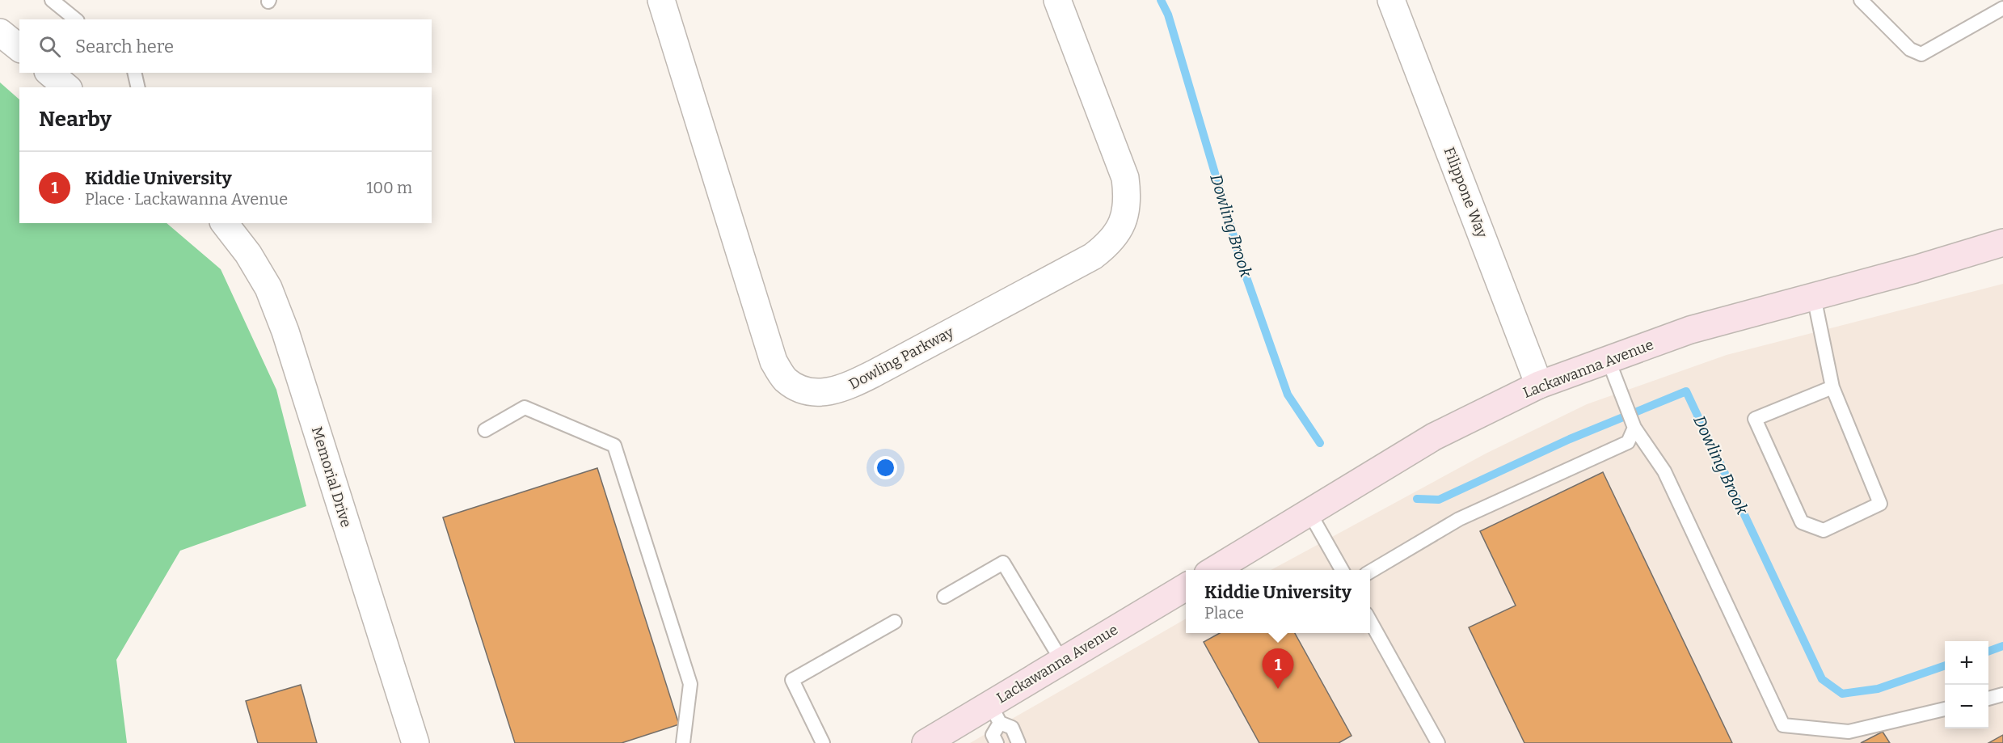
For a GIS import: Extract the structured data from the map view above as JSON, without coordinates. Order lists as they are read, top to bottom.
{
  "streets": {
    "street": [
      "Filippone Way",
      "Dowling Parkway",
      "Lackawanna Avenue",
      "Memorial Drive"
    ]
  },
  "crossings": [
    ["Filippone Way", "Lackawanna Avenue"]
  ],
  "water": ["Dowling Brook"],
  "page": {
    "search": "Search here",
    "heading": "Nearby",
    "list": [
      {
        "mark": "1",
        "name": "Kiddie University",
        "note": "Place · Lackawanna Avenue",
        "value": "100 m"
      }
    ],
    "popup": ["Kiddie University", "Place"],
    "map_buttons": ["+", "−"],
    "pins": "1"
  }
}
